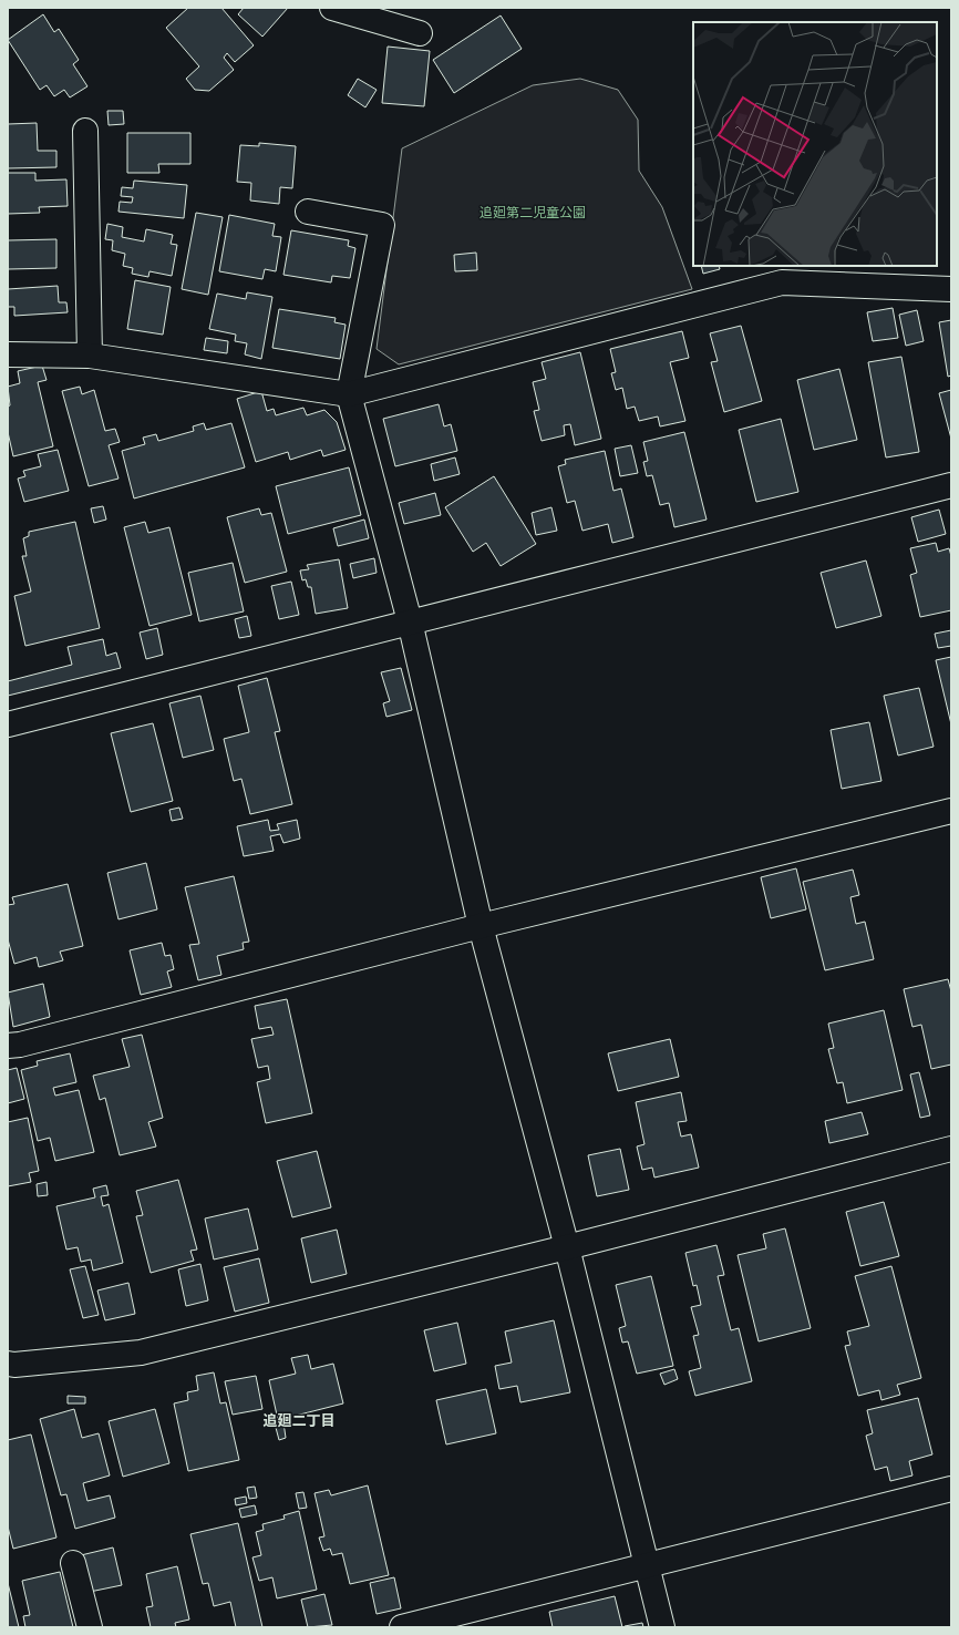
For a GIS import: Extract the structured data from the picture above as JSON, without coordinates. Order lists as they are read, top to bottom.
{
  "districts": ["追廻二丁目"],
  "parks": ["追廻第二児童公園"]
}
